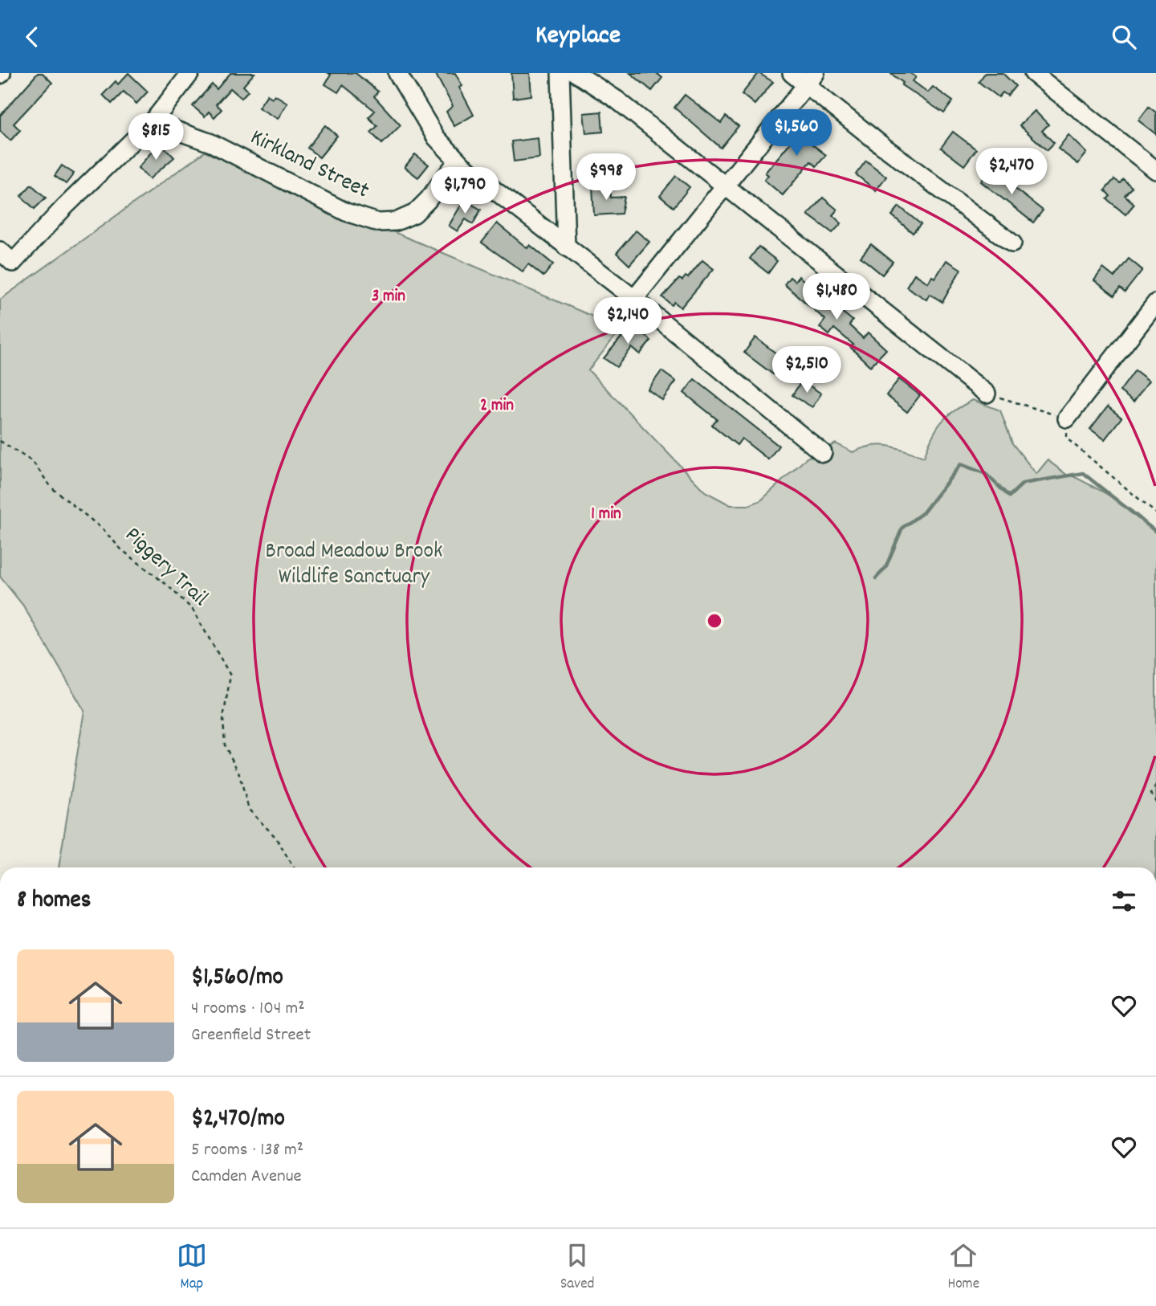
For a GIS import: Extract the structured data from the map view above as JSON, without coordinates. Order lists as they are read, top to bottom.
{
  "streets": {
    "street": ["Kirkland Street"],
    "path": ["Piggery Trail"]
  },
  "parks": ["Broad Meadow Brook Wildlife Sanctuary"],
  "page": {
    "header": "Keyplace",
    "price": [
      "$1,560",
      "$815",
      "$2,470",
      "$998",
      "$1,790",
      "$1,480",
      "$2,140",
      "$2,510"
    ],
    "heading": "8 homes",
    "list": [
      {
        "name": "$1,560/mo",
        "note": "4 rooms · 104 m² · Greenfield Street"
      },
      {
        "name": "$2,470/mo",
        "note": "5 rooms · 138 m² · Camden Avenue"
      }
    ],
    "tabs": ["Map", "Saved", "Home"]
  },
  "rings": ["3 min", "2 min", "1 min"]
}
